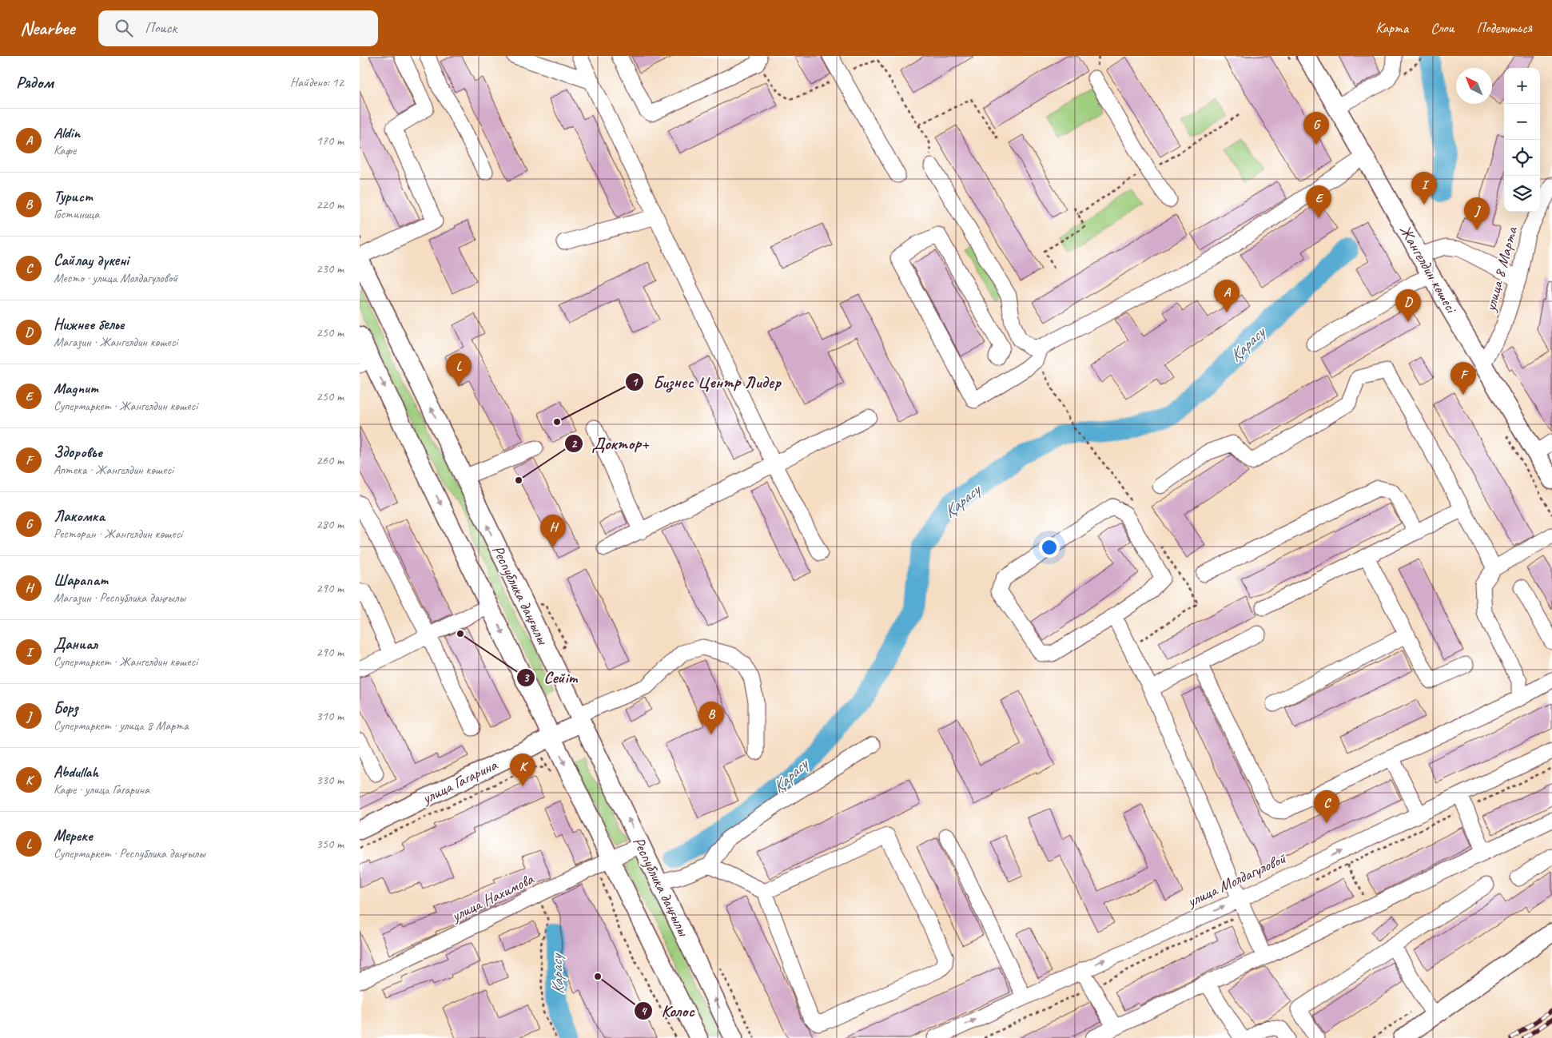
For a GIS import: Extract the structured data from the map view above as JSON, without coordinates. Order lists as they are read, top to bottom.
{
  "streets": {
    "main road": ["Жангелдин көшесі", "Республика даңғылы", "улица Гагарина"],
    "street": ["улица 8 Марта", "улица Молдагуловой", "улица Нахимова"]
  },
  "crossings": [
    ["Жангелдин көшесі", "улица 8 Марта"],
    ["Республика даңғылы", "улица Гагарина"],
    ["Республика даңғылы", "улица Нахимова"]
  ],
  "water": ["Қарасу", "Карасу"],
  "places": [
    "Бизнес Центр Лидер",
    "Доктор+",
    "Сейіт",
    "Колос"
  ],
  "north": "top left",
  "page": {
    "header": "Nearbee",
    "search": "Поиск",
    "nav": ["Карта", "Слои", "Поделиться"],
    "heading": ["Рядом", "Найдено: 12"],
    "map_buttons": ["+", "−"],
    "list": [
      {
        "mark": "A",
        "name": "Aldin",
        "note": "Кафе",
        "value": "170 m"
      },
      {
        "mark": "B",
        "name": "Турист",
        "note": "Гостиница",
        "value": "220 m"
      },
      {
        "mark": "C",
        "name": "Сайлау дүкені",
        "note": "Место · улица Молдагуловой",
        "value": "230 m"
      },
      {
        "mark": "D",
        "name": "Нижнее белье",
        "note": "Магазин · Жангелдин көшесі",
        "value": "250 m"
      },
      {
        "mark": "E",
        "name": "Magnum",
        "note": "Супермаркет · Жангелдин көшесі",
        "value": "250 m"
      },
      {
        "mark": "F",
        "name": "Здоровье",
        "note": "Аптека · Жангелдин көшесі",
        "value": "260 m"
      },
      {
        "mark": "G",
        "name": "Лакомка",
        "note": "Ресторан · Жангелдин көшесі",
        "value": "280 m"
      },
      {
        "mark": "H",
        "name": "Шарапат",
        "note": "Магазин · Республика даңғылы",
        "value": "290 m"
      },
      {
        "mark": "I",
        "name": "Даниал",
        "note": "Супермаркет · Жангелдин көшесі",
        "value": "290 m"
      },
      {
        "mark": "J",
        "name": "Борз",
        "note": "Супермаркет · улица 8 Марта",
        "value": "310 m"
      },
      {
        "mark": "K",
        "name": "Аbdullah",
        "note": "Кафе · улица Гагарина",
        "value": "330 m"
      },
      {
        "mark": "L",
        "name": "Мереке",
        "note": "Супермаркет · Республика даңғылы",
        "value": "350 m"
      }
    ],
    "pins": [
      "G",
      "I",
      "E",
      "J",
      "A",
      "D",
      "L",
      "F",
      "H",
      "B",
      "K",
      "C"
    ]
  }
}
